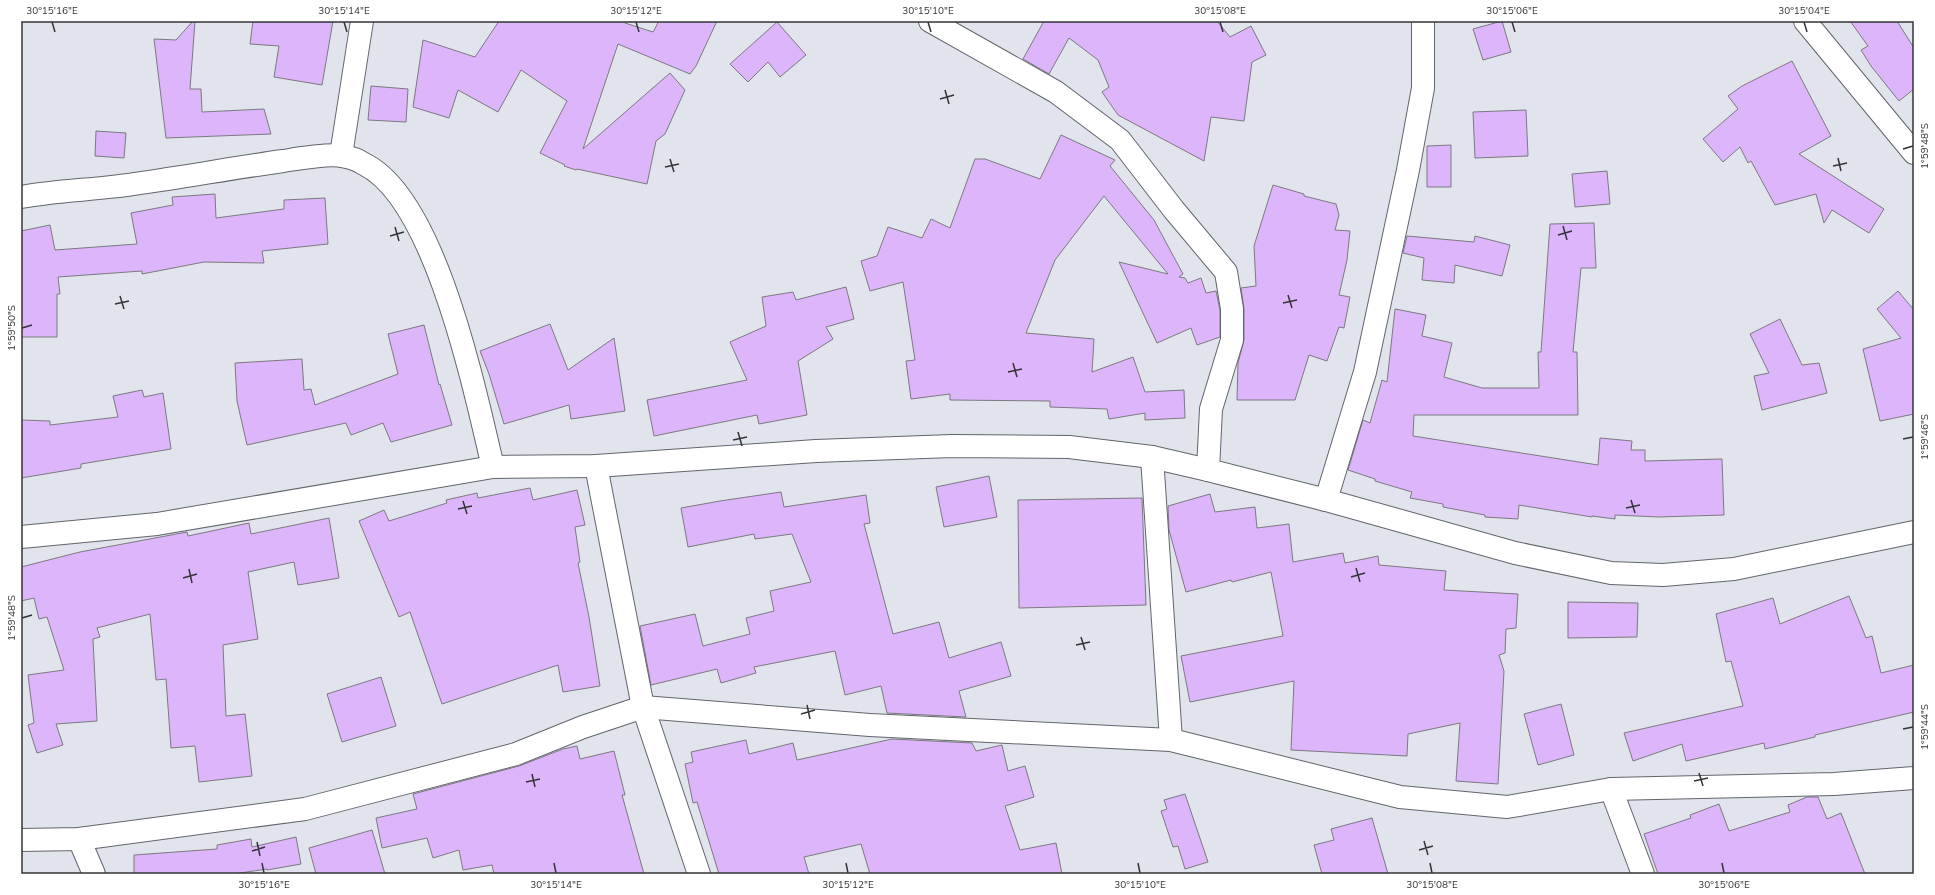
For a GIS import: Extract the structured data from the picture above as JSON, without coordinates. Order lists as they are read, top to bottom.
{
  "coordinates": [
    "30°15'16\"E",
    "30°15'14\"E",
    "30°15'12\"E",
    "30°15'10\"E",
    "30°15'08\"E",
    "30°15'06\"E",
    "30°15'04\"E",
    "1°59'48\"S",
    "1°59'50\"S",
    "1°59'46\"S",
    "1°59'44\"S"
  ]
}
